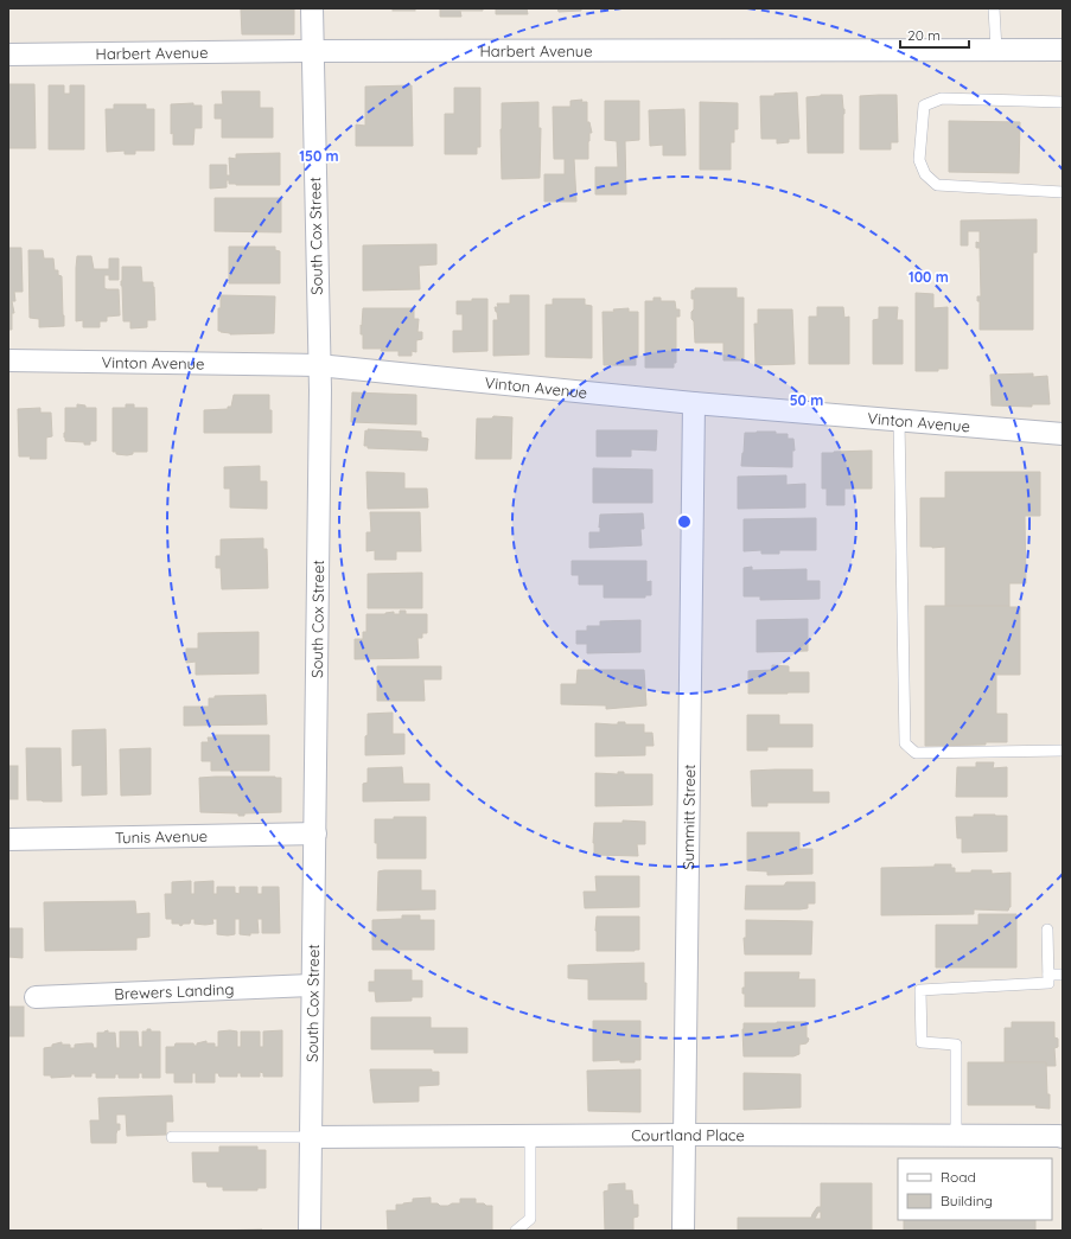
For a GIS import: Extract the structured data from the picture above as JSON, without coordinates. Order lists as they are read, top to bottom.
{
  "streets": {
    "street": [
      "Harbert Avenue",
      "South Cox Street",
      "Vinton Avenue",
      "Summitt Street",
      "Tunis Avenue",
      "Brewers Landing",
      "Courtland Place"
    ]
  },
  "crossings": [
    ["Harbert Avenue", "South Cox Street"],
    ["South Cox Street", "Vinton Avenue"],
    ["South Cox Street", "Tunis Avenue"],
    ["South Cox Street", "Brewers Landing"],
    ["South Cox Street", "Courtland Place"],
    ["Vinton Avenue", "Summitt Street"],
    ["Summitt Street", "Courtland Place"]
  ],
  "legend": ["Road", "Building"],
  "scale_bar": "20 m",
  "rings": ["150 m", "100 m", "50 m"]
}
